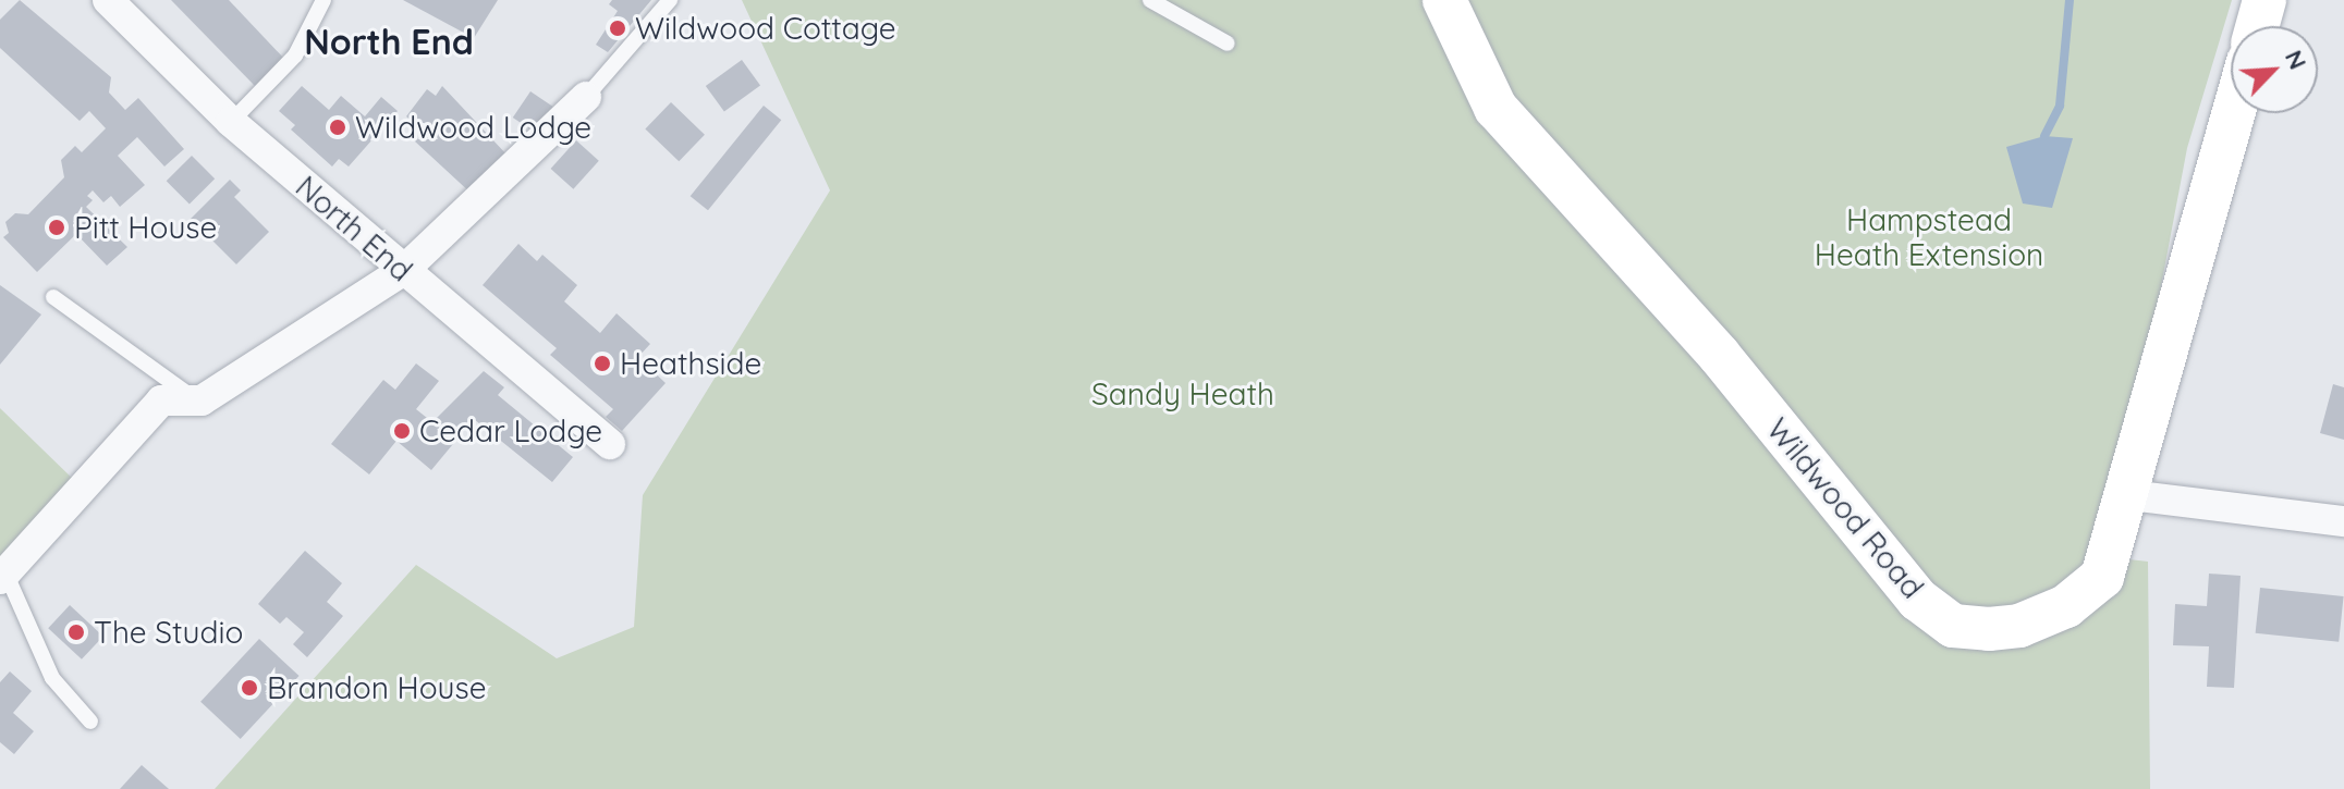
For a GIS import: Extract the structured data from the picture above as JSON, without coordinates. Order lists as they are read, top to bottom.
{
  "streets": {
    "street": ["North End", "Wildwood Road"]
  },
  "districts": ["North End"],
  "parks": ["Hampstead Heath Extension", "Sandy Heath"],
  "places": [
    "Wildwood Cottage",
    "Wildwood Lodge",
    "Pitt House",
    "Heathside",
    "Cedar Lodge",
    "The Studio",
    "Brandon House"
  ],
  "north": "top right"
}
